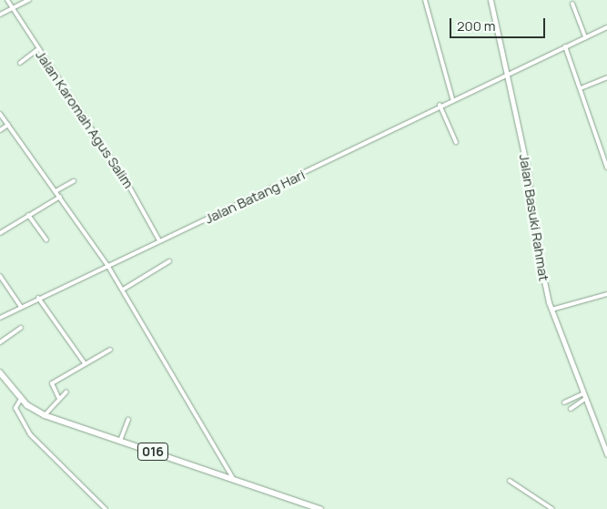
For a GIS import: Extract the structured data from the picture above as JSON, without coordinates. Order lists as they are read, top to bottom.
{
  "streets": {
    "main road": ["Jalan Basuki Rahmat", "016"],
    "street": ["Jalan Karomah Agus Salim", "Jalan Batang Hari"]
  },
  "crossings": [
    ["Jalan Karomah Agus Salim", "Jalan Batang Hari"],
    ["Jalan Batang Hari", "Jalan Basuki Rahmat"]
  ],
  "scale_bar": "200 m"
}
